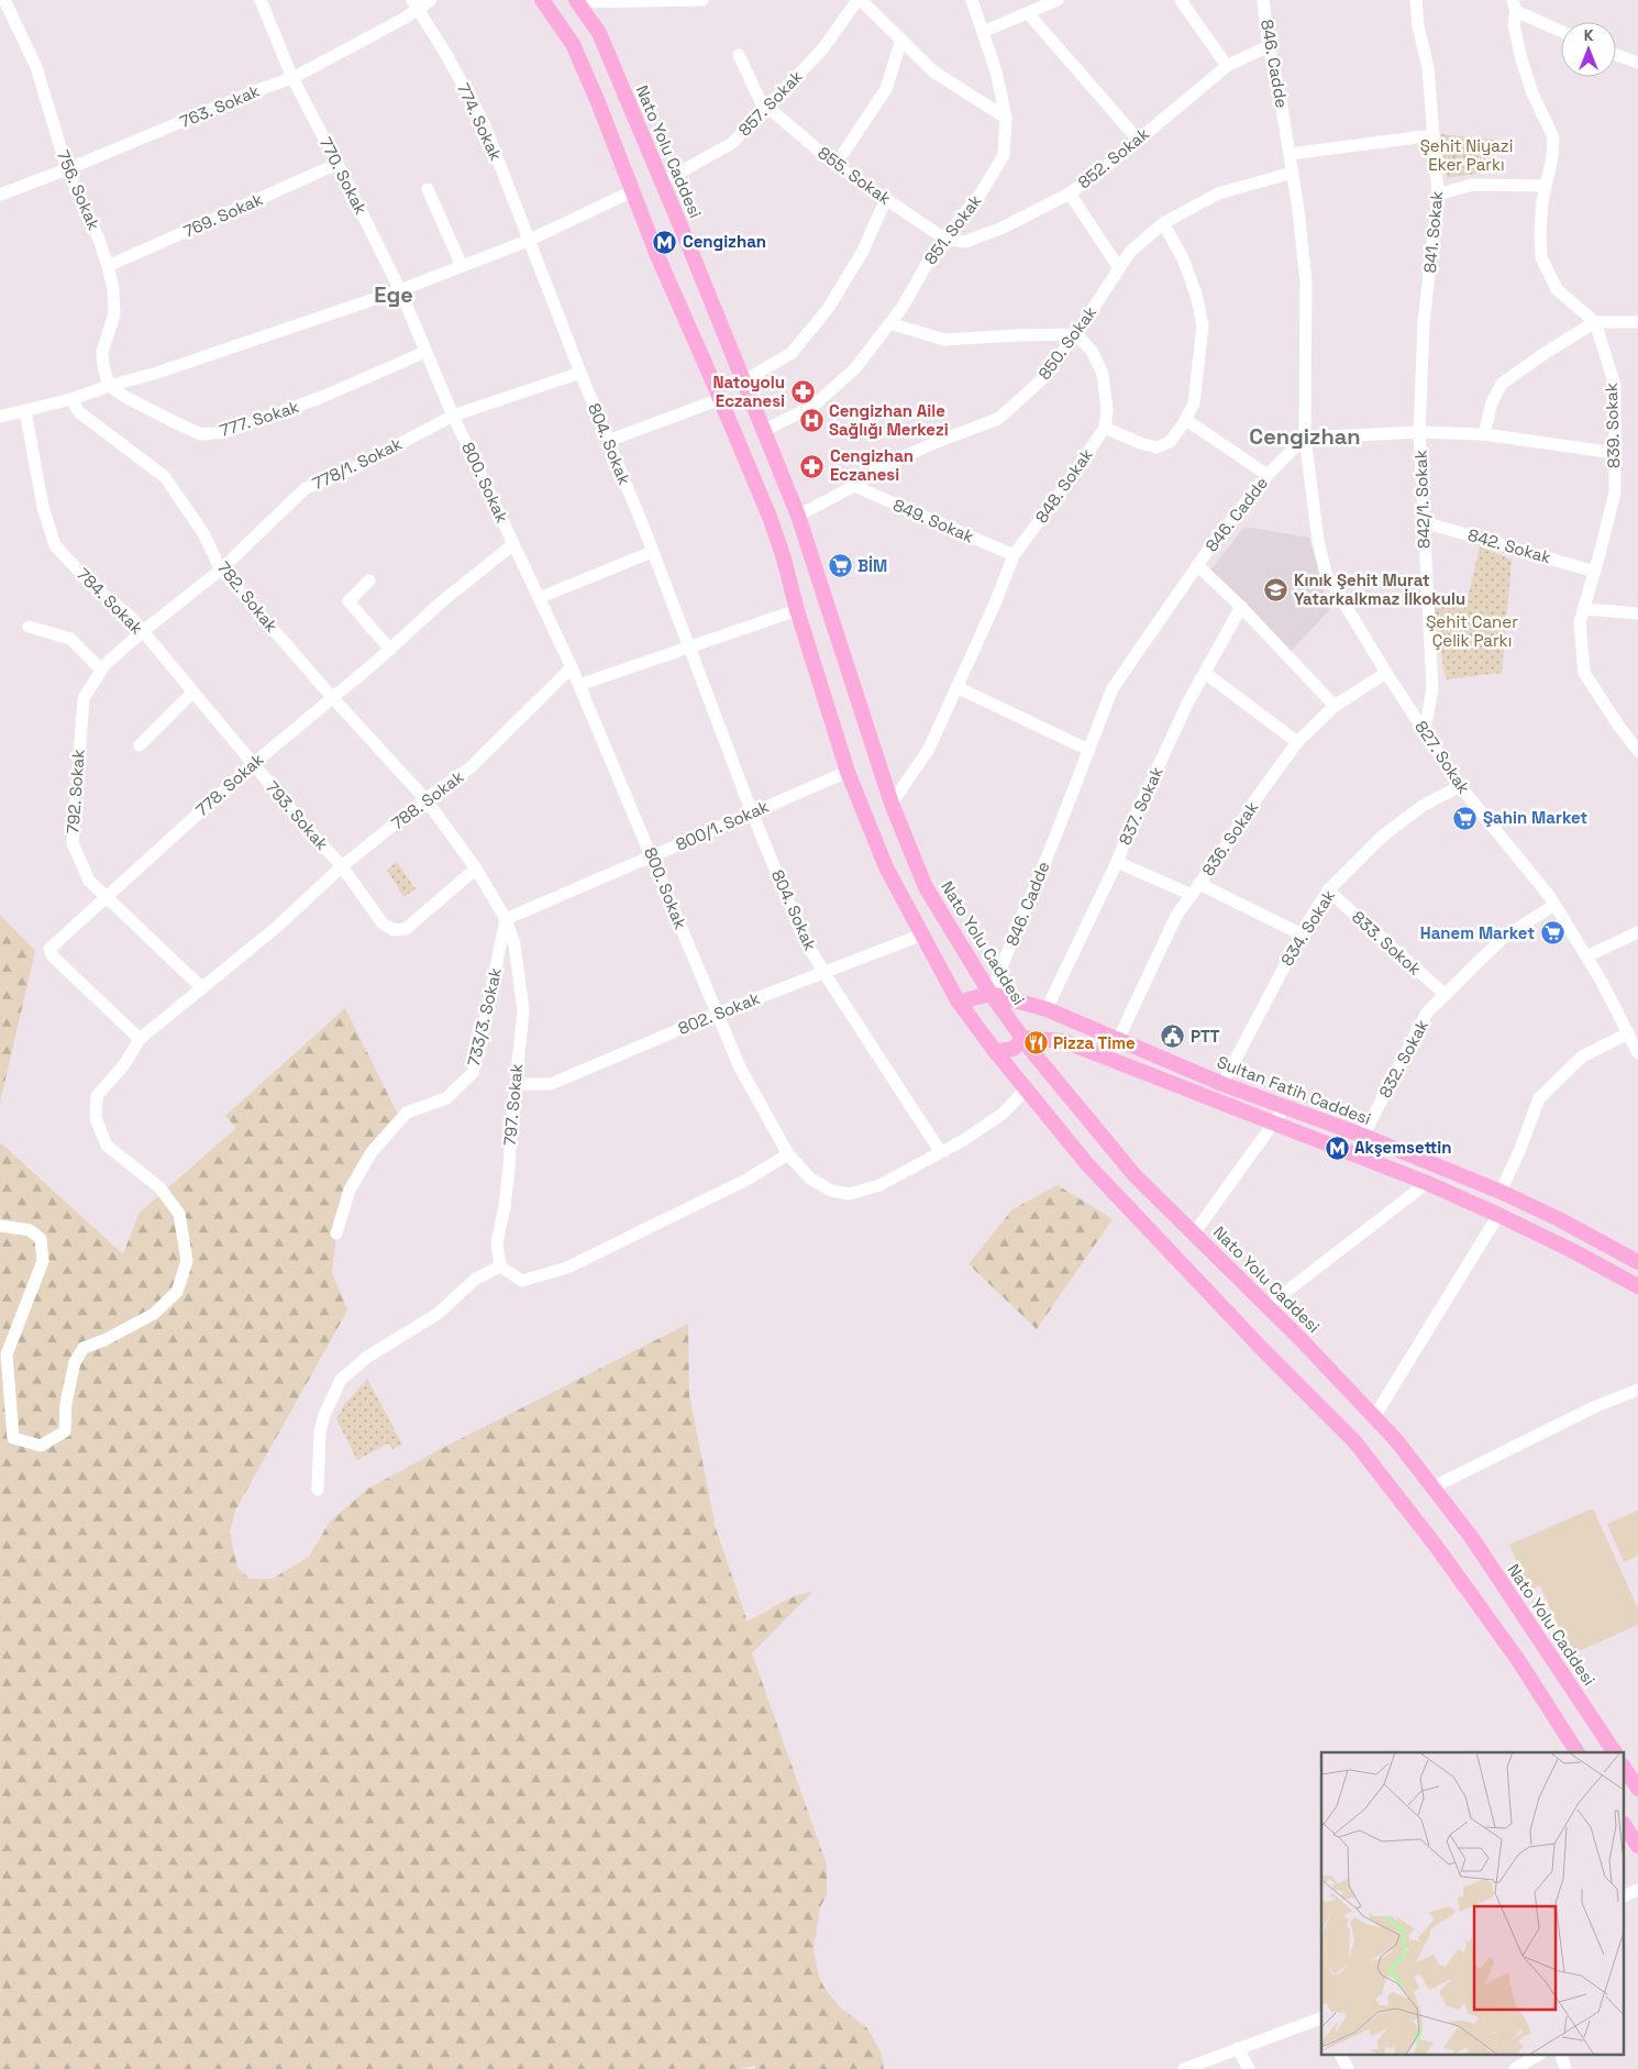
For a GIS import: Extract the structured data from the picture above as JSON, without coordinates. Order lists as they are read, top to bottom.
{
  "streets": {
    "main road": ["Nato Yolu Caddesi", "Sultan Fatih Caddesi"],
    "street": [
      "846. Cadde",
      "857. Sokak",
      "763. Sokak",
      "774. Sokak",
      "852. Sokak",
      "770. Sokak",
      "855. Sokak",
      "756. Sokak",
      "769. Sokak",
      "851. Sokak",
      "841. Sokak",
      "850. Sokak",
      "777. Sokak",
      "839. Sokak",
      "804. Sokak",
      "778/1. Sokak",
      "800. Sokak",
      "848. Sokak",
      "842/1. Sokak",
      "849. Sokak",
      "842. Sokak",
      "782. Sokak",
      "784. Sokak",
      "827. Sokak",
      "778. Sokak",
      "792. Sokak",
      "788. Sokak",
      "837. Sokak",
      "793. Sokak",
      "800/1. Sokak",
      "836. Sokak",
      "834. Sokak",
      "833. Sokok",
      "802. Sokak",
      "733/3. Sokak",
      "832. Sokak",
      "797. Sokak"
    ]
  },
  "crossings": [
    ["846. Cadde", "Nato Yolu Caddesi"],
    ["846. Cadde", "852. Sokak"],
    ["846. Cadde", "850. Sokak"],
    ["846. Cadde", "827. Sokak"],
    ["846. Cadde", "Sultan Fatih Caddesi"],
    ["857. Sokak", "Nato Yolu Caddesi"],
    ["857. Sokak", "855. Sokak"],
    ["763. Sokak", "774. Sokak"],
    ["763. Sokak", "770. Sokak"],
    ["763. Sokak", "756. Sokak"],
    ["774. Sokak", "804. Sokak"],
    ["Nato Yolu Caddesi", "851. Sokak"],
    ["Nato Yolu Caddesi", "850. Sokak"],
    ["Nato Yolu Caddesi", "848. Sokak"],
    ["Nato Yolu Caddesi", "Sultan Fatih Caddesi"],
    ["852. Sokak", "855. Sokak"],
    ["852. Sokak", "851. Sokak"],
    ["770. Sokak", "769. Sokak"],
    ["770. Sokak", "777. Sokak"],
    ["770. Sokak", "800. Sokak"],
    ["855. Sokak", "851. Sokak"],
    ["756. Sokak", "769. Sokak"],
    ["756. Sokak", "777. Sokak"],
    ["841. Sokak", "842/1. Sokak"],
    ["850. Sokak", "849. Sokak"],
    ["777. Sokak", "800. Sokak"],
    ["839. Sokak", "842. Sokak"],
    ["804. Sokak", "778/1. Sokak"],
    ["804. Sokak", "800. Sokak"],
    ["804. Sokak", "800/1. Sokak"],
    ["804. Sokak", "802. Sokak"],
    ["778/1. Sokak", "800. Sokak"],
    ["778/1. Sokak", "782. Sokak"],
    ["778/1. Sokak", "784. Sokak"],
    ["778/1. Sokak", "792. Sokak"],
    ["800. Sokak", "778. Sokak"],
    ["800. Sokak", "788. Sokak"],
    ["800. Sokak", "800/1. Sokak"],
    ["800. Sokak", "802. Sokak"],
    ["848. Sokak", "849. Sokak"],
    ["842/1. Sokak", "842. Sokak"],
    ["842/1. Sokak", "827. Sokak"],
    ["782. Sokak", "778. Sokak"],
    ["782. Sokak", "788. Sokak"],
    ["784. Sokak", "778. Sokak"],
    ["784. Sokak", "792. Sokak"],
    ["784. Sokak", "793. Sokak"],
    ["827. Sokak", "836. Sokak"],
    ["827. Sokak", "834. Sokak"],
    ["827. Sokak", "832. Sokak"],
    ["778. Sokak", "792. Sokak"],
    ["778. Sokak", "793. Sokak"],
    ["792. Sokak", "788. Sokak"],
    ["788. Sokak", "793. Sokak"],
    ["837. Sokak", "Sultan Fatih Caddesi"],
    ["800/1. Sokak", "733/3. Sokak"],
    ["800/1. Sokak", "797. Sokak"],
    ["836. Sokak", "Sultan Fatih Caddesi"],
    ["834. Sokak", "833. Sokok"],
    ["834. Sokak", "Sultan Fatih Caddesi"],
    ["833. Sokok", "832. Sokak"],
    ["802. Sokak", "797. Sokak"],
    ["733/3. Sokak", "797. Sokak"],
    ["832. Sokak", "Sultan Fatih Caddesi"]
  ],
  "districts": ["Ege", "Cengizhan"],
  "parks": ["Şehit Niyazi Eker Parkı", "Şehit Caner Çelik Parkı"],
  "places": {
    "metro station": ["Cengizhan", "Akşemsettin"],
    "pharmacy": ["Natoyolu Eczanesi", "Cengizhan Eczanesi"],
    "hospital": ["Cengizhan Aile Sağlığı Merkezi"],
    "supermarket": ["BİM", "Şahin Market", "Hanem Market"],
    "school or university": ["Kınık Şehit Murat Yatarkalkmaz İlkokulu"],
    "public building": ["PTT"],
    "restaurant": ["Pizza Time"]
  },
  "north": "top"
}
